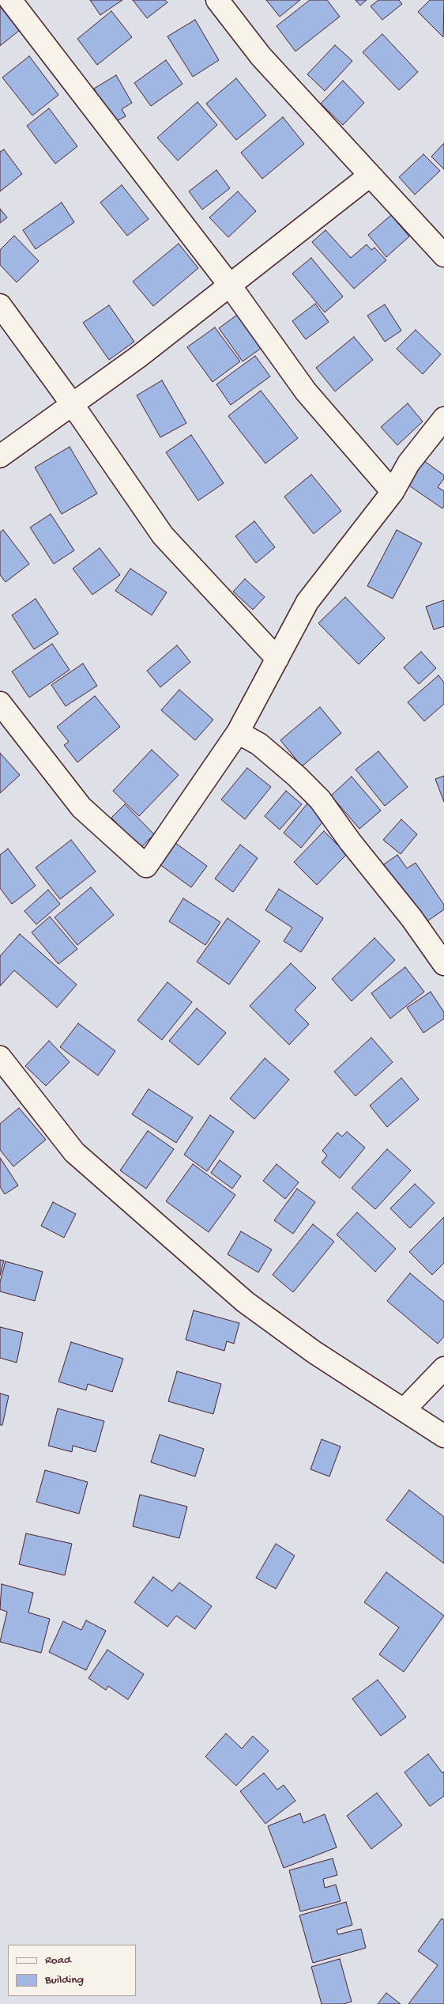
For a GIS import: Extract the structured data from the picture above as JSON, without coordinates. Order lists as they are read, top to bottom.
{
  "legend": ["Road", "Building"]
}
